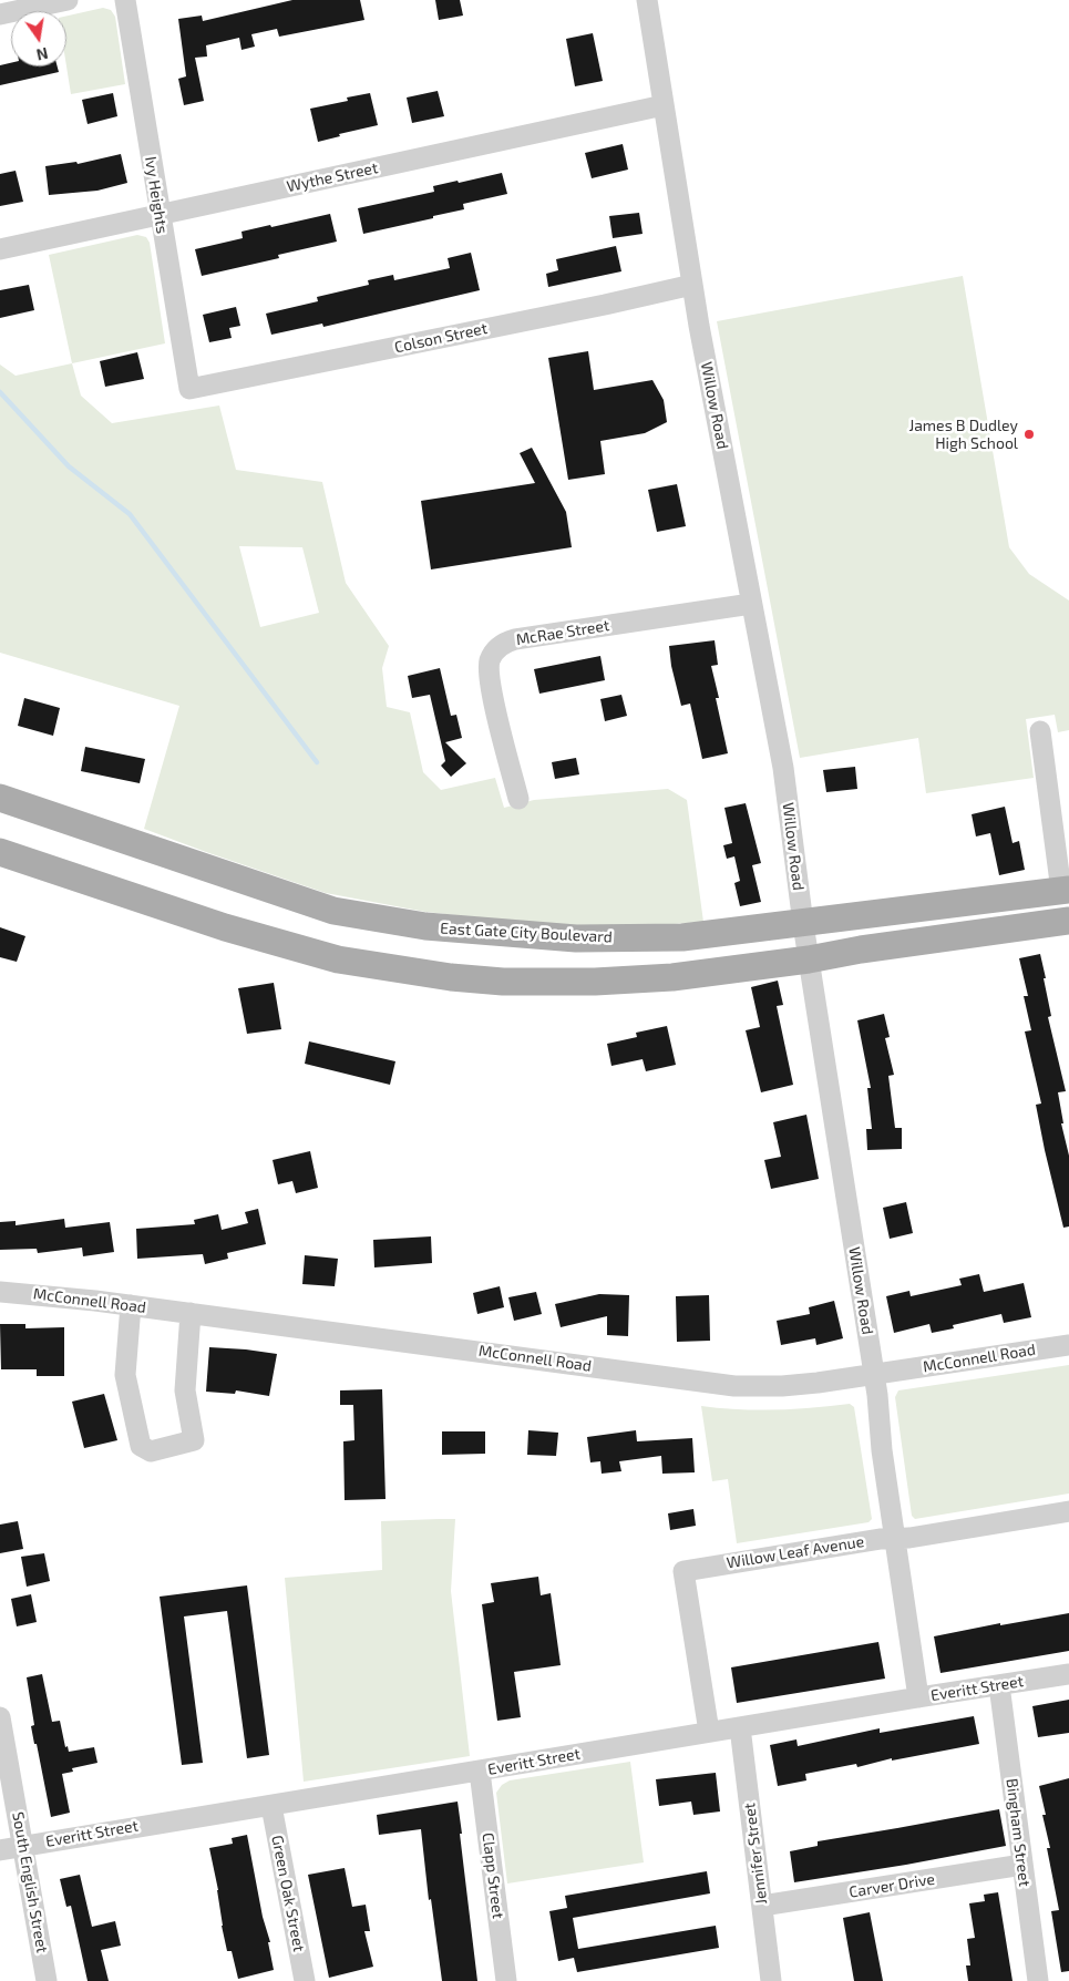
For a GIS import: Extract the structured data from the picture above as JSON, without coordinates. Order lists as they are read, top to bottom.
{
  "streets": {
    "main road": ["East Gate City Boulevard"],
    "street": [
      "Wythe Street",
      "Ivy Heights",
      "Colson Street",
      "Willow Road",
      "McRae Street",
      "McConnell Road",
      "Willow Leaf Avenue",
      "Everitt Street",
      "Bingham Street",
      "Jennifer Street",
      "Clapp Street",
      "South English Street",
      "Carver Drive",
      "Green Oak Street"
    ]
  },
  "crossings": [
    ["Wythe Street", "Ivy Heights"],
    ["Wythe Street", "Willow Road"],
    ["Ivy Heights", "Colson Street"],
    ["Colson Street", "Willow Road"],
    ["Willow Road", "McRae Street"],
    ["Willow Road", "East Gate City Boulevard"],
    ["Willow Road", "McConnell Road"],
    ["Willow Road", "Willow Leaf Avenue"],
    ["Willow Road", "Everitt Street"],
    ["Willow Leaf Avenue", "Everitt Street"],
    ["Everitt Street", "Bingham Street"],
    ["Everitt Street", "Jennifer Street"],
    ["Everitt Street", "Clapp Street"],
    ["Everitt Street", "South English Street"],
    ["Everitt Street", "Green Oak Street"],
    ["Bingham Street", "Carver Drive"],
    ["Jennifer Street", "Carver Drive"]
  ],
  "places": ["James B Dudley High School"],
  "north": "bottom"
}
